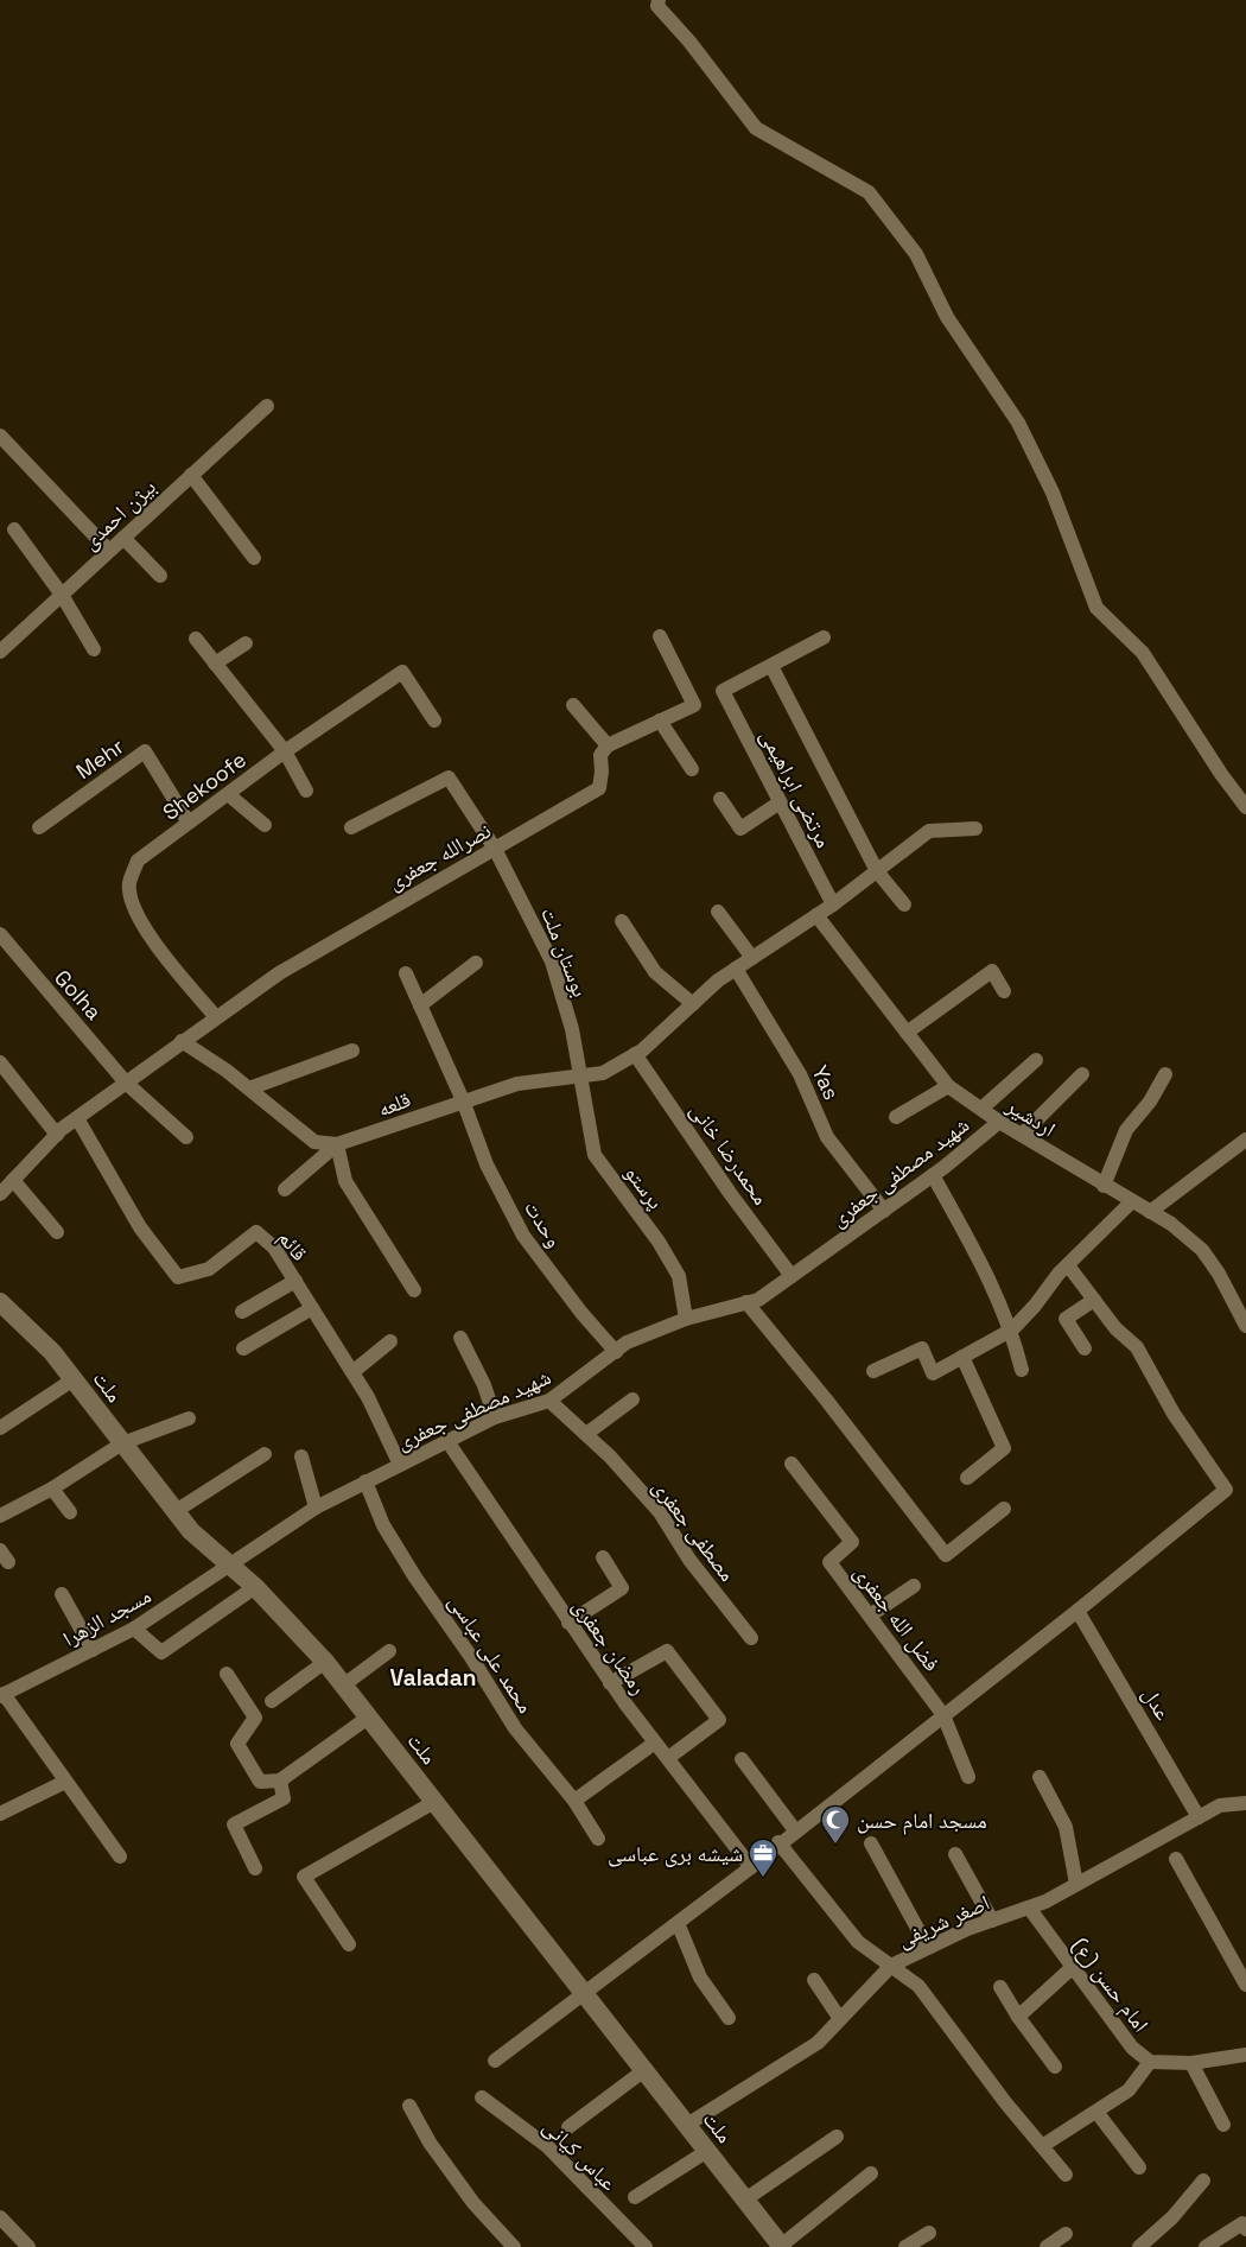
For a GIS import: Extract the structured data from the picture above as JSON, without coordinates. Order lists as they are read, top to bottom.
{
  "streets": {
    "street": [
      "بیژن احمدی",
      "Mehr",
      "Shekoofe",
      "مرتضی ابراهیمی",
      "نصرالله جعفری",
      "بوستان ملت",
      "Golha",
      "Yas",
      "قلعه",
      "اردشیر",
      "محمدرضا خانی",
      "شهید مصطفی جعفری",
      "پرستو",
      "وحدت",
      "قائم",
      "ملت",
      "مصطفی جعفری",
      "مسجد الزهرا",
      "فضل الله جعفری",
      "رمضان جعفری",
      "محمد علی عباسی",
      "عدل",
      "اصغر شریفی",
      "امام حسن (ع)",
      "عباس کیانی"
    ]
  },
  "crossings": [
    ["Mehr", "Shekoofe"],
    ["Shekoofe", "نصرالله جعفری"],
    ["مرتضی ابراهیمی", "قلعه"],
    ["نصرالله جعفری", "بوستان ملت"],
    ["بوستان ملت", "قلعه"],
    ["بوستان ملت", "پرستو"],
    ["Yas", "قلعه"],
    ["Yas", "شهید مصطفی جعفری"],
    ["قلعه", "اردشیر"],
    ["قلعه", "محمدرضا خانی"],
    ["قلعه", "پرستو"],
    ["قلعه", "وحدت"],
    ["اردشیر", "شهید مصطفی جعفری"],
    ["محمدرضا خانی", "شهید مصطفی جعفری"],
    ["شهید مصطفی جعفری", "پرستو"],
    ["شهید مصطفی جعفری", "وحدت"],
    ["شهید مصطفی جعفری", "قائم"],
    ["شهید مصطفی جعفری", "ملت"],
    ["شهید مصطفی جعفری", "مصطفی جعفری"],
    ["شهید مصطفی جعفری", "مسجد الزهرا"],
    ["شهید مصطفی جعفری", "رمضان جعفری"],
    ["شهید مصطفی جعفری", "محمد علی عباسی"],
    ["ملت", "مسجد الزهرا"],
    ["ملت", "اصغر شریفی"],
    ["عدل", "اصغر شریفی"],
    ["اصغر شریفی", "امام حسن (ع)"]
  ],
  "districts": ["Valadan"],
  "places": {
    "mosque": ["مسجد امام حسن"],
    "office": ["شیشه بری عباسی"]
  }
}
